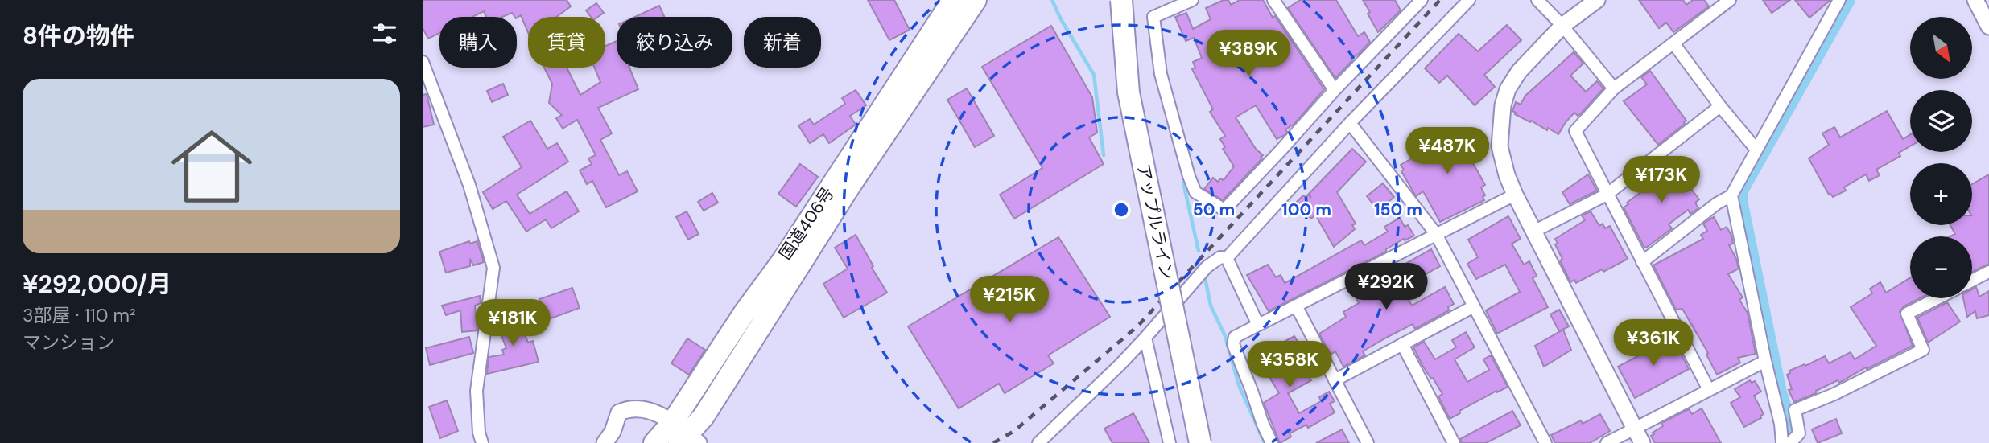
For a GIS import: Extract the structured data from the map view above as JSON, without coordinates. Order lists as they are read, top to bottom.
{
  "streets": {
    "highway": ["アップルライン", "国道406号"]
  },
  "north": "bottom right",
  "page": {
    "heading": "8件の物件",
    "map_buttons": ["+", "−"],
    "chip": [
      "購入",
      "賃貸",
      "絞り込み",
      "新着"
    ],
    "price": [
      "¥389K",
      "¥487K",
      "¥173K",
      "¥292K",
      "¥215K",
      "¥181K",
      "¥361K",
      "¥358K"
    ],
    "list": [
      {
        "name": "¥292,000/月",
        "note": "3部屋 · 110 m² · マンション"
      }
    ]
  },
  "rings": ["50 m", "100 m", "150 m"]
}
